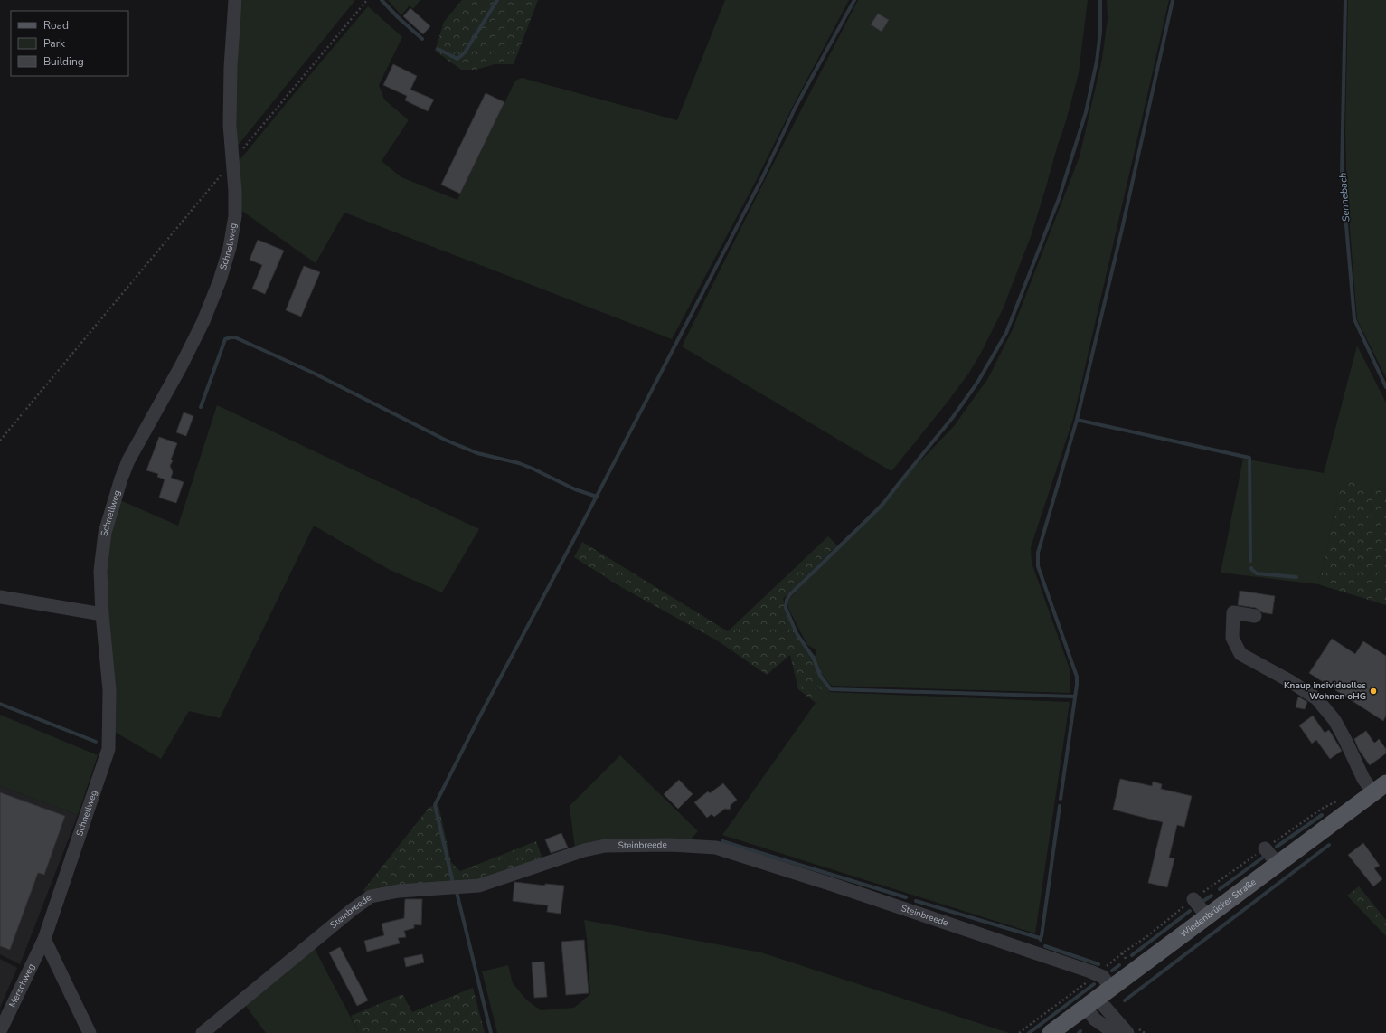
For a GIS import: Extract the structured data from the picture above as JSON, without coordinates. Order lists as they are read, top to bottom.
{
  "streets": {
    "main road": ["Wiedenbrücker Straße"],
    "street": ["Schnellweg", "Steinbreede", "Merschweg"]
  },
  "crossings": [
    ["Schnellweg", "Merschweg"],
    ["Steinbreede", "Wiedenbrücker Straße"]
  ],
  "water": ["Sennebach"],
  "places": ["Knaup individuelles Wohnen oHG"],
  "legend": ["Road", "Park", "Building"]
}
